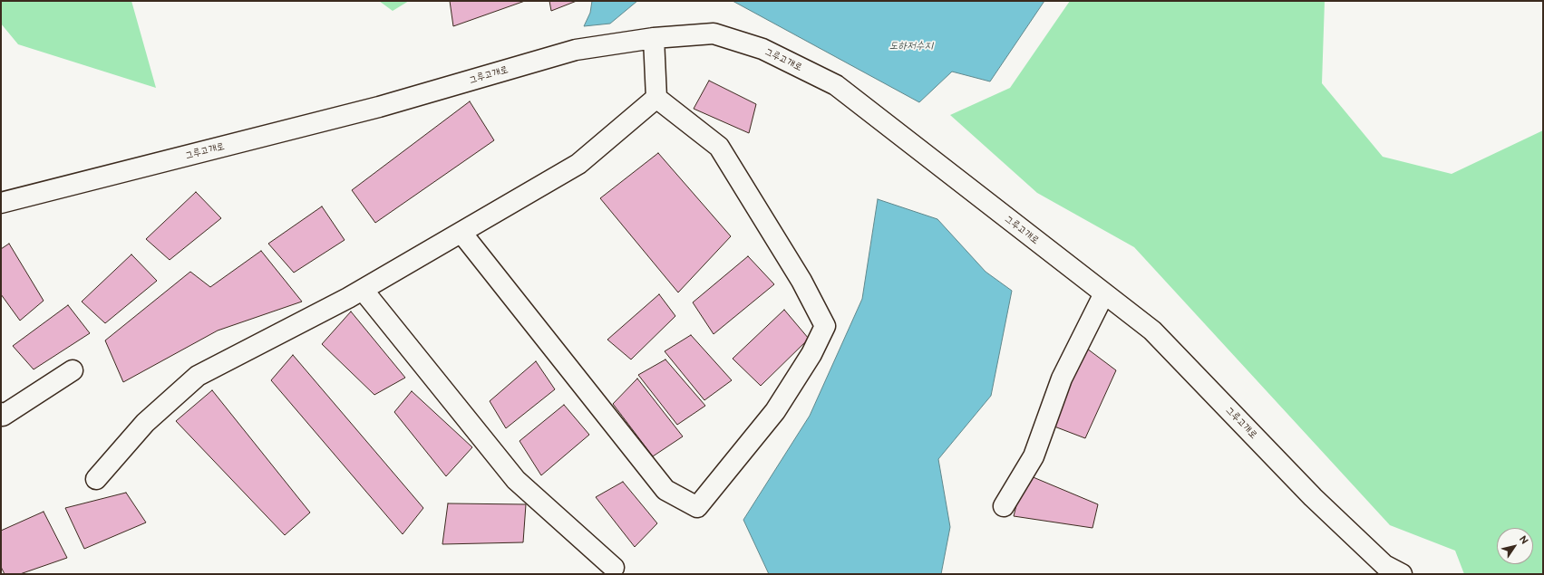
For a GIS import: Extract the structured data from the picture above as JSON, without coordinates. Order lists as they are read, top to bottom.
{
  "streets": {
    "street": ["그루고개로"]
  },
  "water": ["도하저수지"],
  "north": "top right"
}
